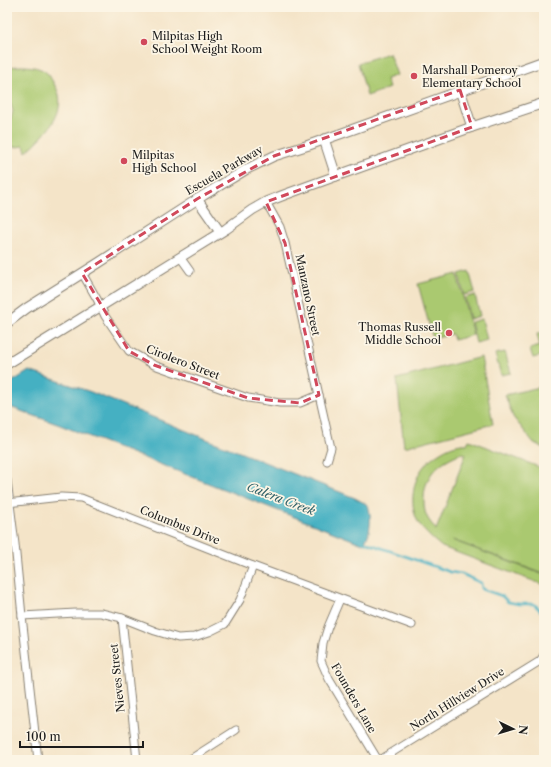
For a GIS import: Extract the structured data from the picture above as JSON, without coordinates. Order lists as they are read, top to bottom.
{
  "streets": {
    "street": [
      "Escuela Parkway",
      "Manzano Street",
      "Cirolero Street",
      "Columbus Drive",
      "Nieves Street",
      "Founders Lane",
      "North Hillview Drive"
    ]
  },
  "crossings": [
    ["Escuela Parkway", "Cirolero Street"],
    ["Manzano Street", "Cirolero Street"],
    ["Columbus Drive", "Founders Lane"],
    ["Founders Lane", "North Hillview Drive"]
  ],
  "water": ["Calera Creek"],
  "places": [
    "Milpitas High School Weight Room",
    "Marshall Pomeroy Elementary School",
    "Milpitas High School",
    "Thomas Russell Middle School"
  ],
  "scale_bar": "100 m",
  "north": "right"
}
